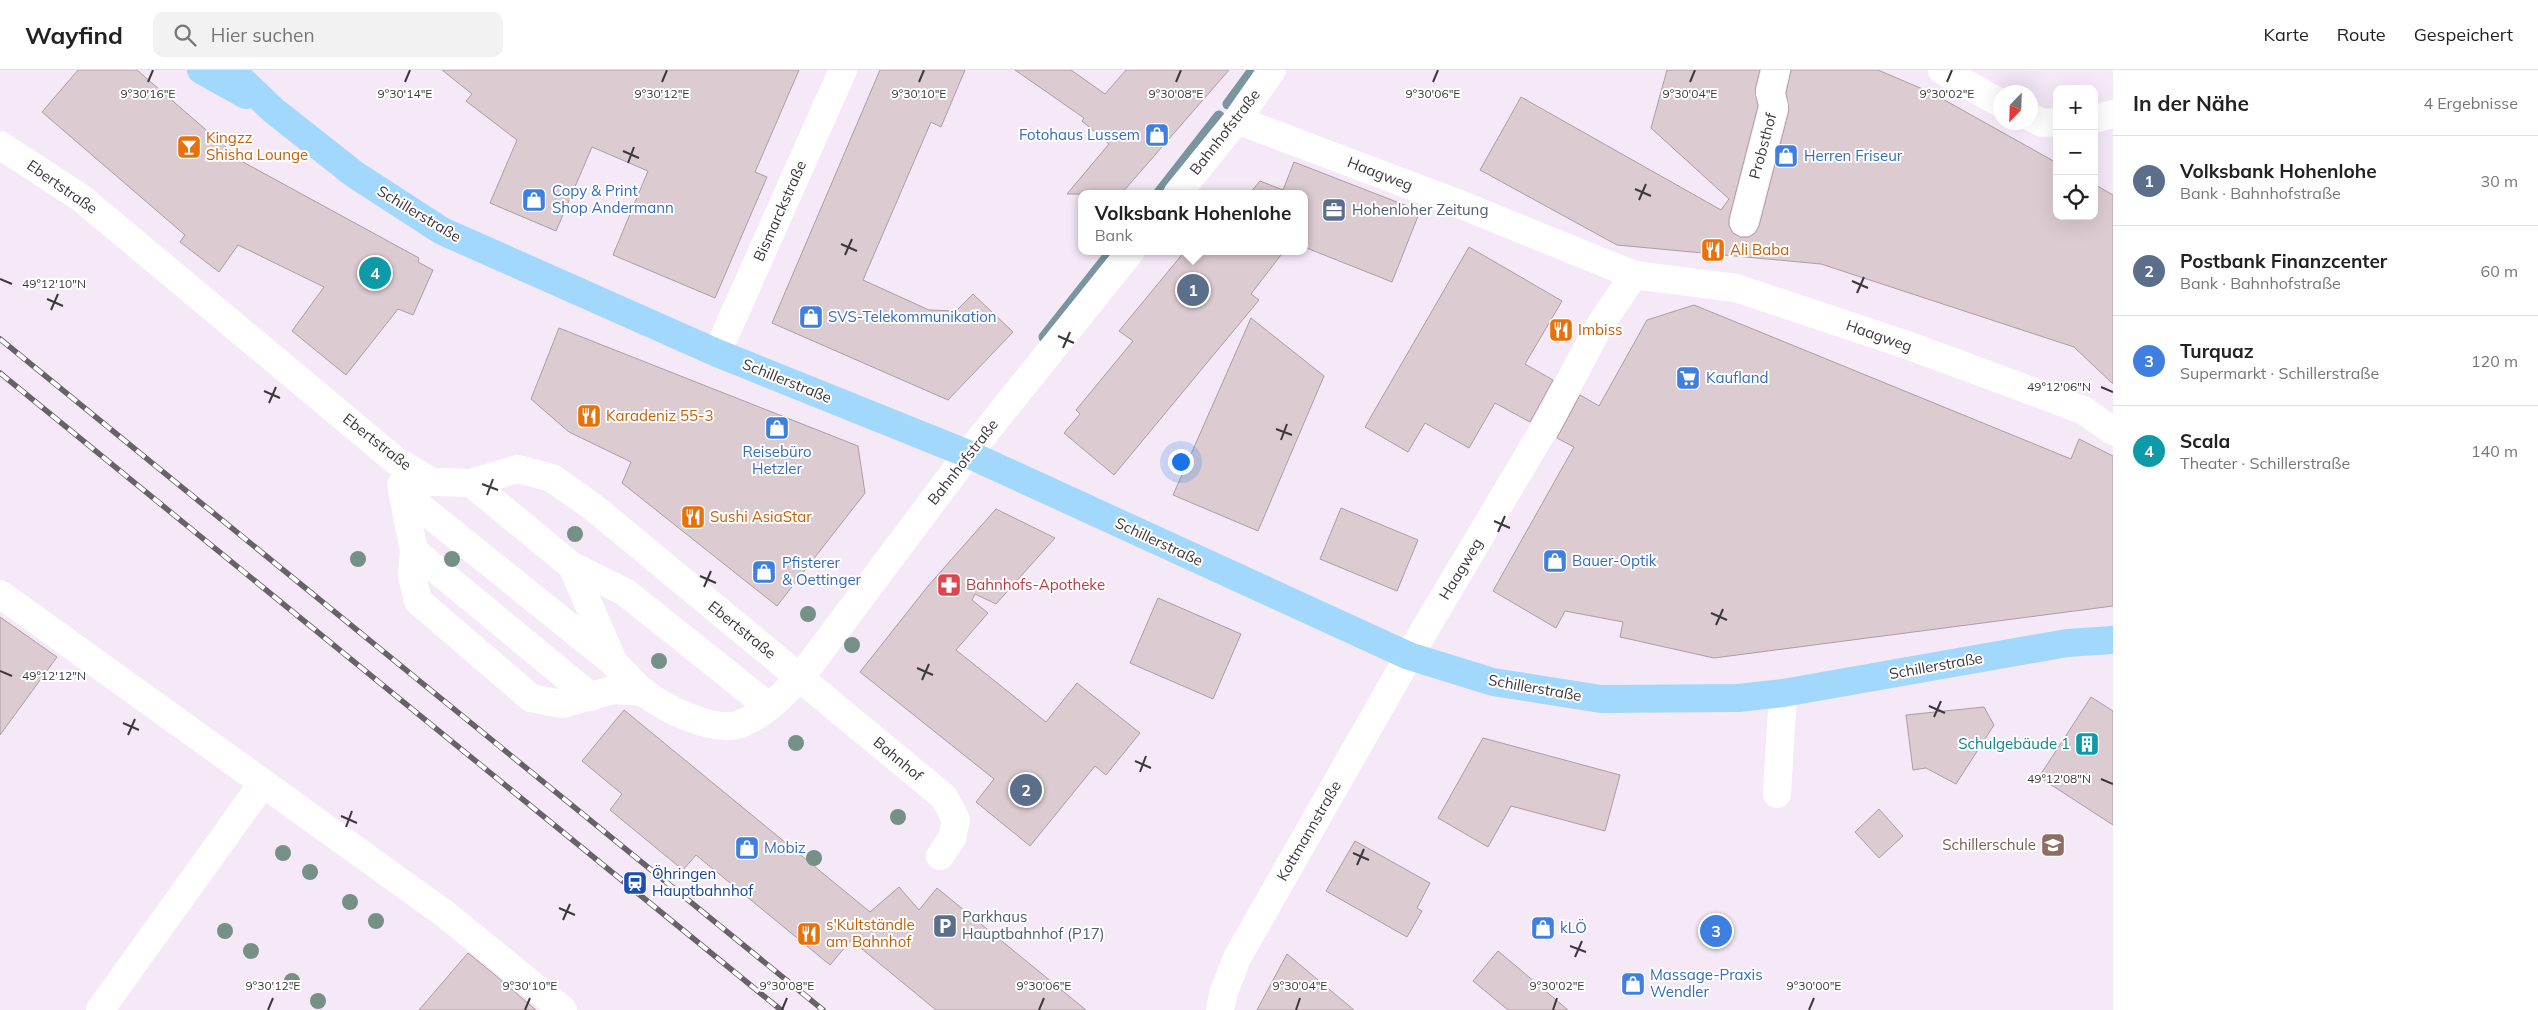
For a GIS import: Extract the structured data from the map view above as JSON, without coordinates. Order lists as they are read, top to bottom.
{
  "streets": {
    "main road": ["Schillerstraße"],
    "street": [
      "Bahnhofstraße",
      "Probsthof",
      "Haagweg",
      "Ebertstraße",
      "Bismarckstraße",
      "Bahnhof",
      "Kottmannstraße"
    ]
  },
  "crossings": [
    ["Bahnhofstraße", "Haagweg"],
    ["Bahnhofstraße", "Ebertstraße"],
    ["Bahnhofstraße", "Schillerstraße"],
    ["Bahnhofstraße", "Bahnhof"],
    ["Haagweg", "Schillerstraße"],
    ["Haagweg", "Kottmannstraße"],
    ["Ebertstraße", "Bahnhof"],
    ["Bismarckstraße", "Schillerstraße"],
    ["Schillerstraße", "Kottmannstraße"]
  ],
  "places": {
    "shop": [
      "Fotohaus Lussem",
      "Herren Friseur",
      "Copy & Print Shop Andermann",
      "SVS-Telekommunikation",
      "Reisebüro Hetzler",
      "Bauer-Optik",
      "Pfisterer & Oettinger",
      "Mobiz",
      "kLÖ",
      "Massage-Praxis Wendler"
    ],
    "bar": ["Kingzz Shisha Lounge"],
    "office": ["Hohenloher Zeitung"],
    "restaurant": [
      "Ali Baba",
      "Imbiss",
      "Karadeniz 55-3",
      "Sushi AsiaStar",
      "s'Kultständle am Bahnhof"
    ],
    "supermarket": ["Kaufland"],
    "pharmacy": ["Bahnhofs-Apotheke"],
    "building": ["Schulgebäude 1"],
    "school or university": ["Schillerschule"],
    "station": ["Öhringen Hauptbahnhof"],
    "parking": ["Parkhaus Hauptbahnhof (P17)"]
  },
  "north": "bottom left",
  "page": {
    "header": "Wayfind",
    "search": "Hier suchen",
    "nav": ["Karte", "Route", "Gespeichert"],
    "heading": ["In der Nähe", "4 Ergebnisse"],
    "map_buttons": ["+", "−"],
    "list": [
      {
        "mark": "1",
        "name": "Volksbank Hohenlohe",
        "note": "Bank · Bahnhofstraße",
        "value": "30 m"
      },
      {
        "mark": "2",
        "name": "Postbank Finanzcenter",
        "note": "Bank · Bahnhofstraße",
        "value": "60 m"
      },
      {
        "mark": "3",
        "name": "Turquaz",
        "note": "Supermarkt · Schillerstraße",
        "value": "120 m"
      },
      {
        "mark": "4",
        "name": "Scala",
        "note": "Theater · Schillerstraße",
        "value": "140 m"
      }
    ],
    "popup": ["Volksbank Hohenlohe", "Bank"],
    "pins": [
      "4",
      "1",
      "2",
      "3"
    ]
  },
  "coordinates": [
    "9°30'16\"E",
    "9°30'04\"E",
    "9°30'14\"E",
    "9°30'12\"E",
    "9°30'10\"E",
    "9°30'08\"E",
    "9°30'06\"E",
    "9°30'02\"E",
    "49°12'10\"N",
    "49°12'06\"N",
    "49°12'12\"N",
    "49°12'08\"N",
    "9°30'00\"E"
  ]
}
